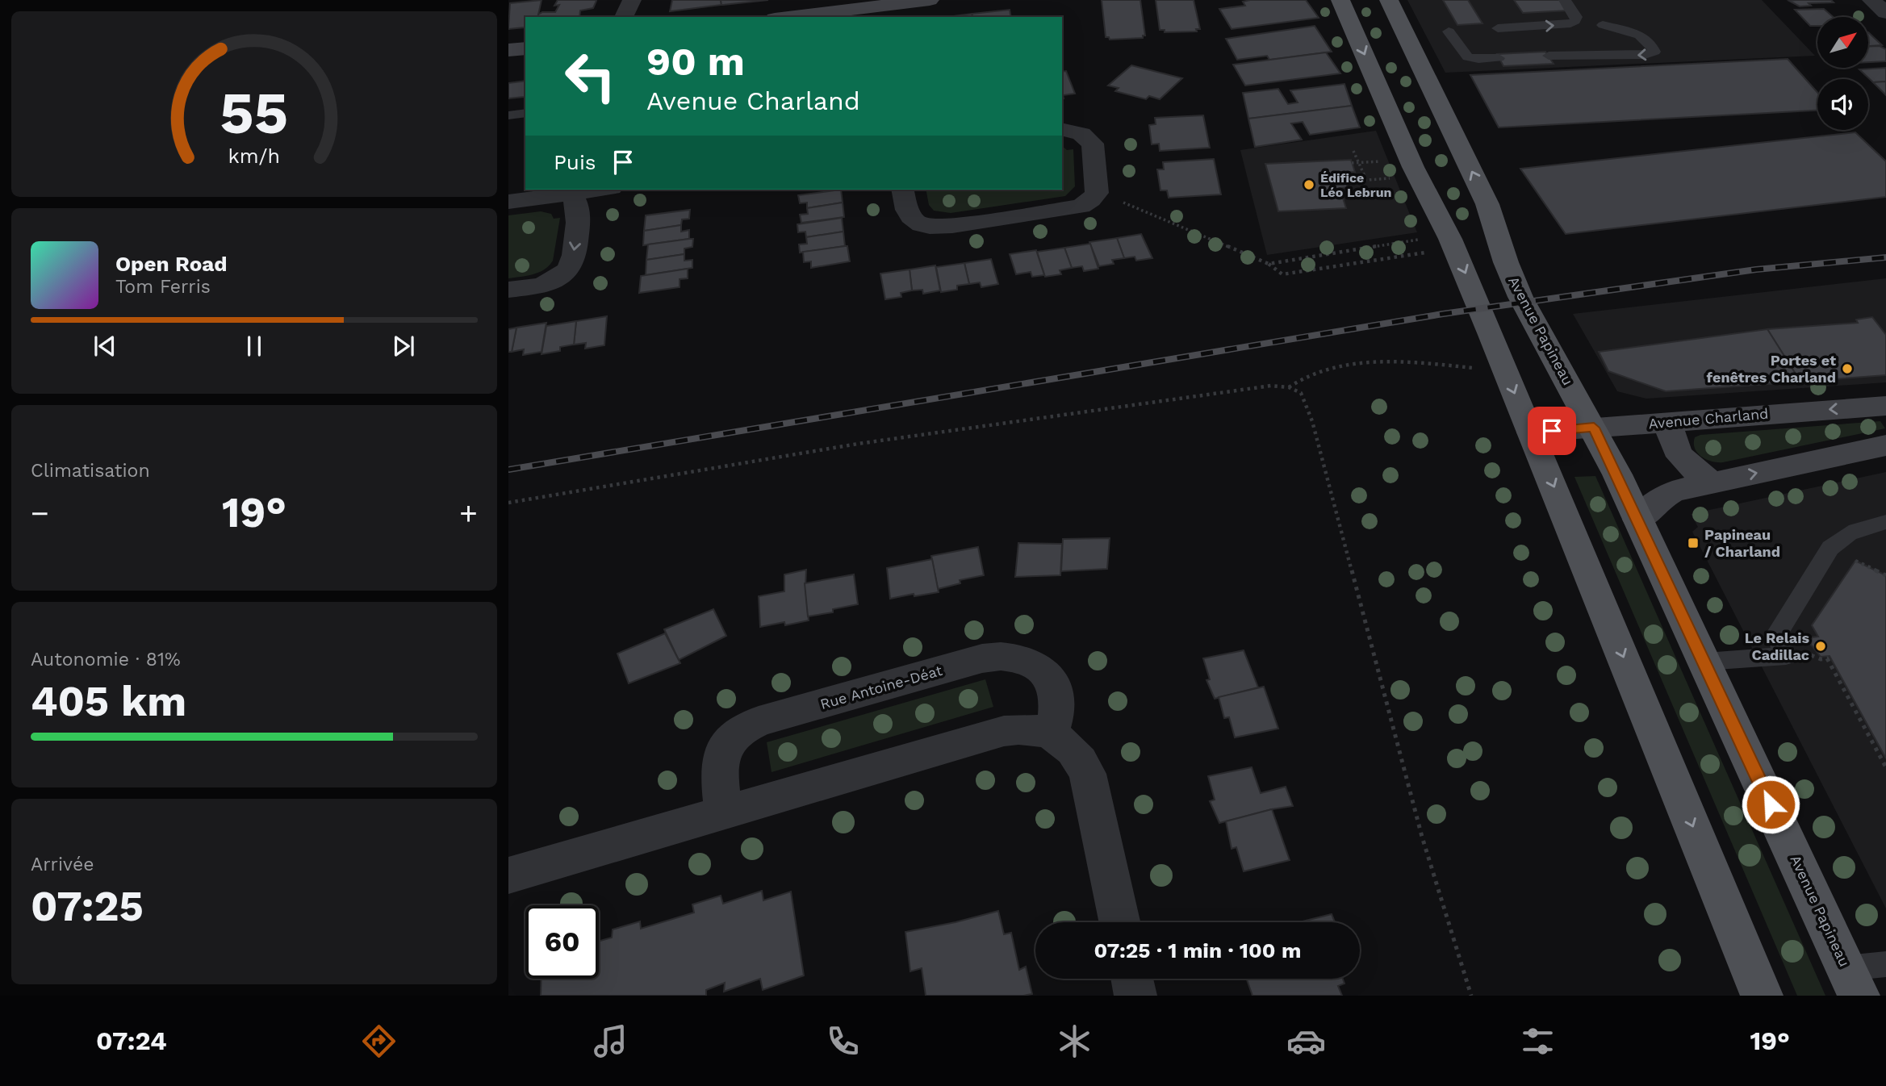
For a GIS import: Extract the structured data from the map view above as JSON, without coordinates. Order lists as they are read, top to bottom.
{
  "streets": {
    "main road": ["Avenue Papineau"],
    "street": ["Avenue Charland", "Rue Antoine-Déat"]
  },
  "crossings": [
    ["Avenue Papineau", "Avenue Charland"]
  ],
  "places": {
    "other": ["Édifice Léo Lebrun", "Portes et fenêtres Charland", "Le Relais Cadillac"],
    "transit": ["Papineau / Charland"]
  },
  "north": "top right",
  "page": {
    "turn": ["90 m", "Avenue Charland"],
    "then": "Puis",
    "song": ["Open Road", "Tom Ferris"],
    "tile": [
      "Climatisation",
      ["Autonomie · 81%", "405 km"],
      ["Arrivée", "07:25"]
    ],
    "heat": ["−", "19°", "+"],
    "limit": "60",
    "trip": "07:25 · 1 min · 100 m",
    "tabs": ["07:24", "19°"],
    "gauge": ["55", "km/h"]
  }
}
